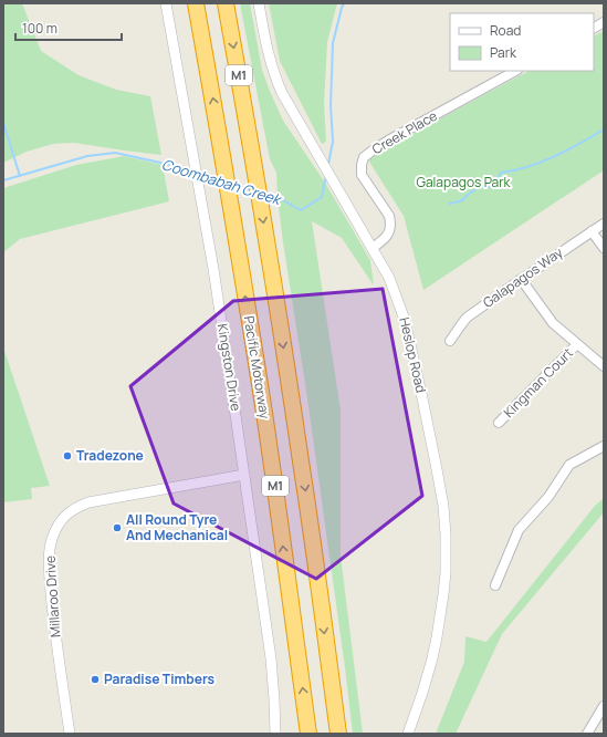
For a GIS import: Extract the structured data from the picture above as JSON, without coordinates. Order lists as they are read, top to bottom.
{
  "streets": {
    "highway": ["M1", "Pacific Motorway"],
    "street": [
      "Creek Place",
      "Galapagos Way",
      "Heslop Road",
      "Kingston Drive",
      "Kingman Court",
      "Millaroo Drive"
    ]
  },
  "crossings": [
    ["Creek Place", "Heslop Road"],
    ["Kingston Drive", "Millaroo Drive"]
  ],
  "water": ["Coombabah Creek"],
  "parks": ["Galapagos Park"],
  "places": ["Tradezone", "All Round Tyre And Mechanical", "Paradise Timbers"],
  "legend": ["Road", "Park"],
  "scale_bar": "100 m"
}
